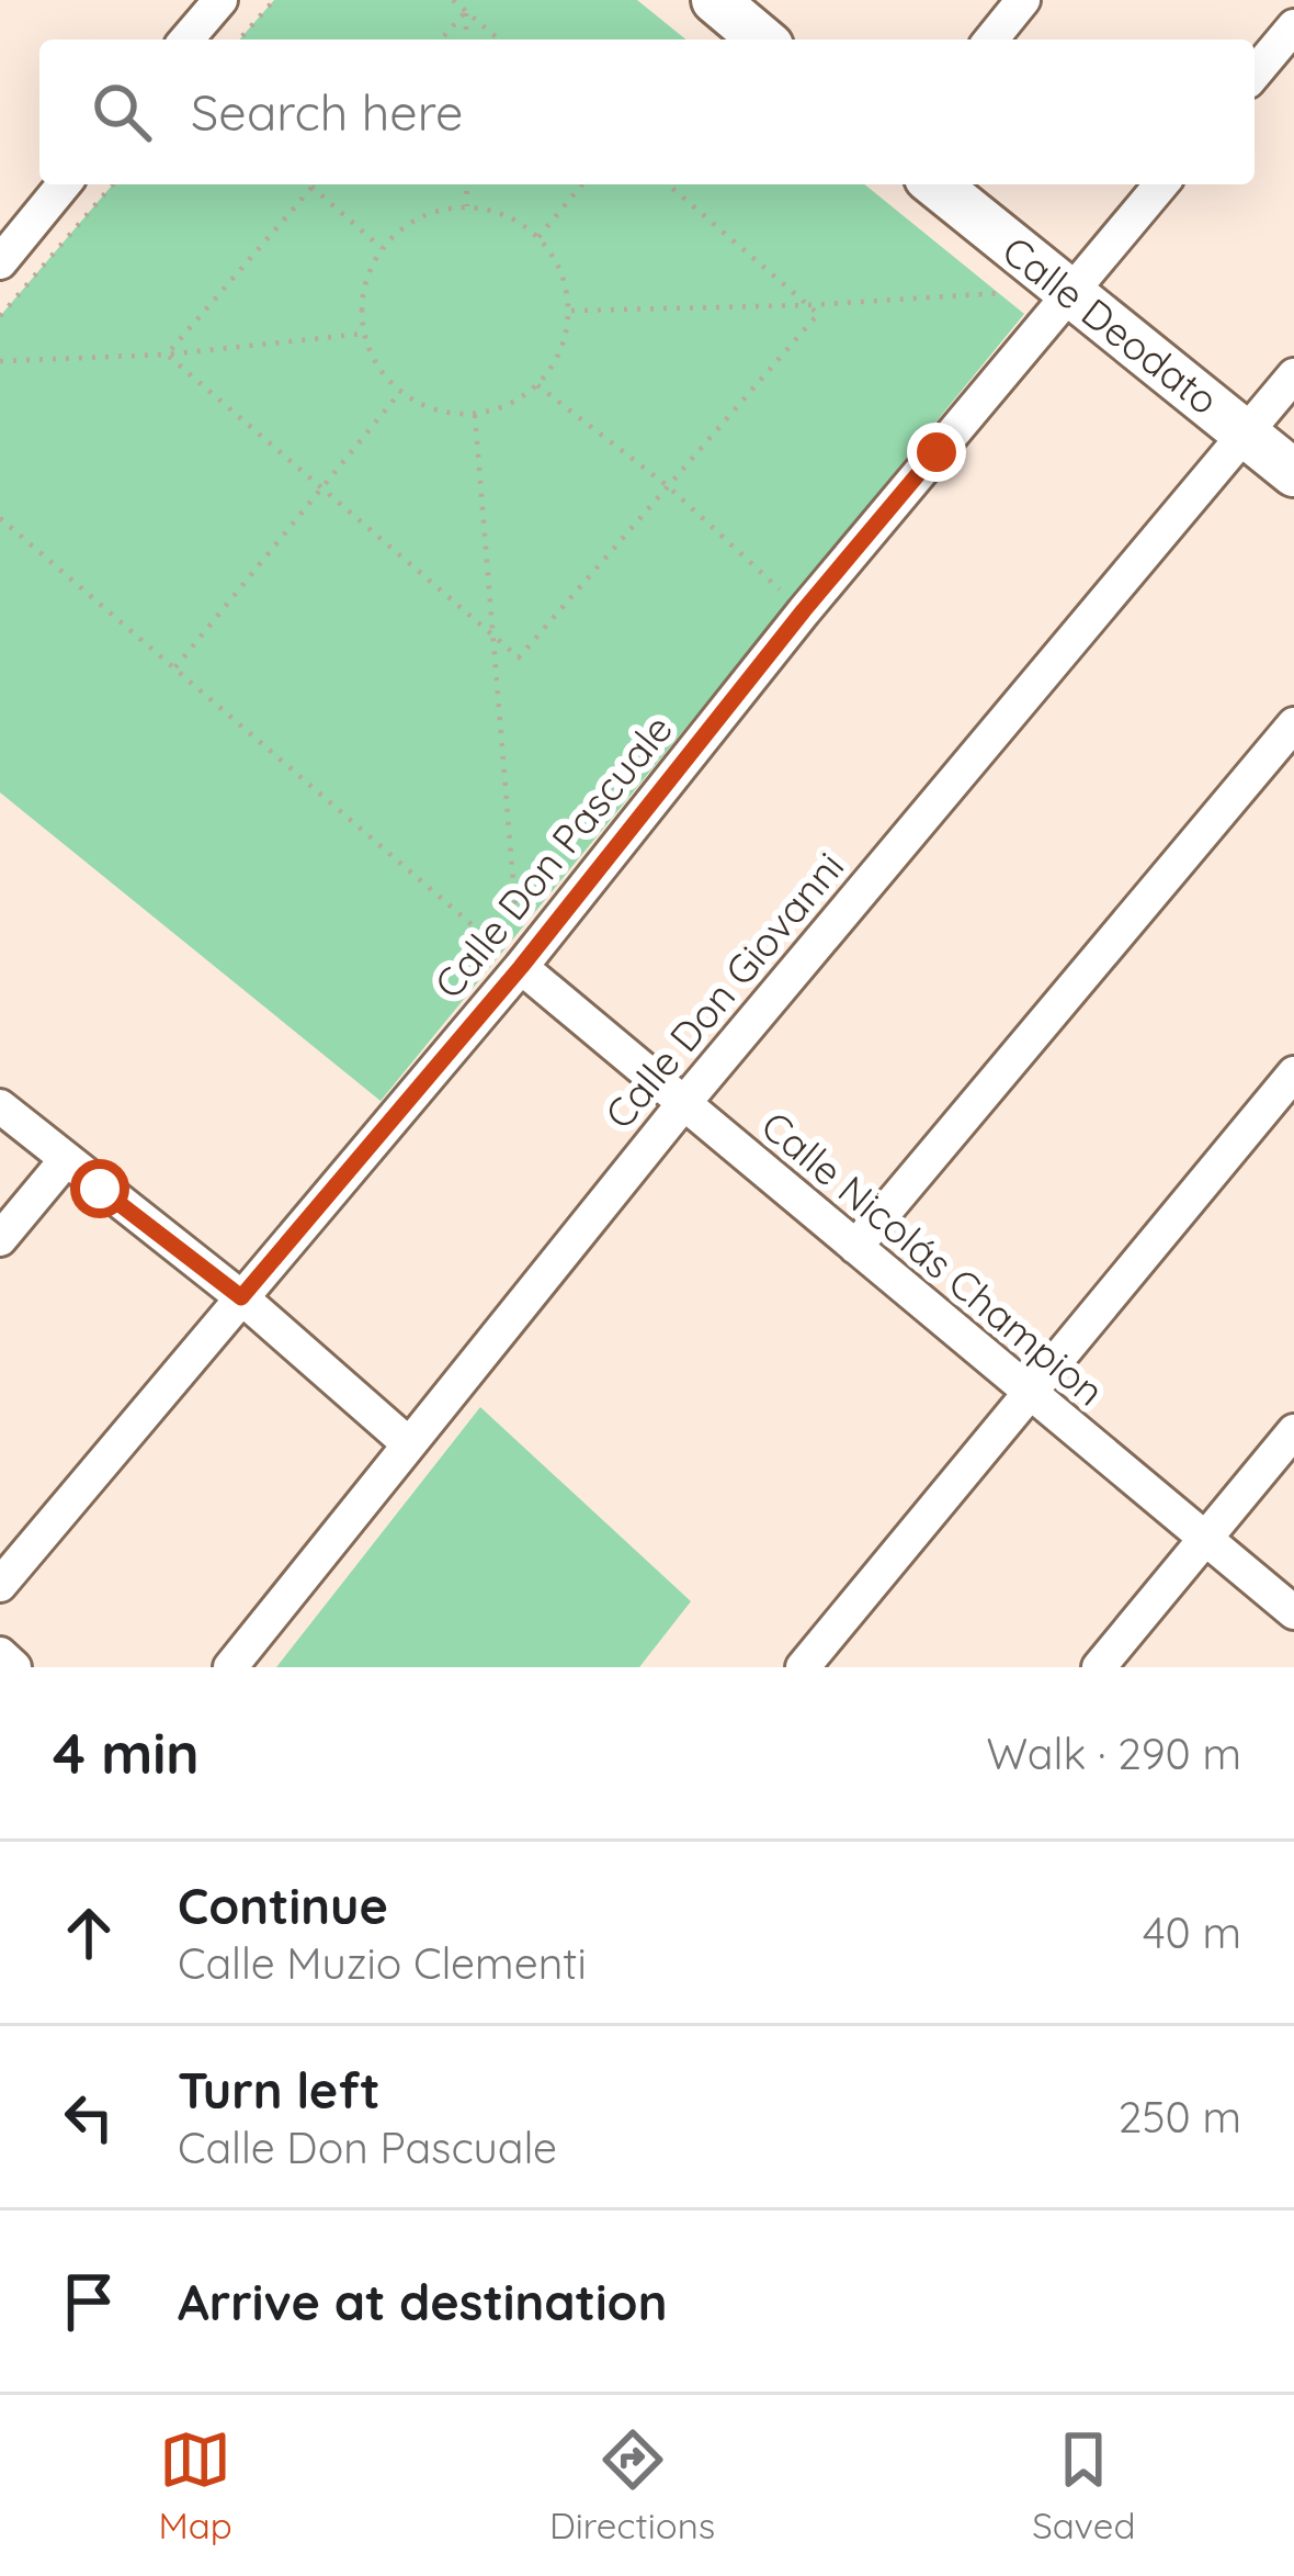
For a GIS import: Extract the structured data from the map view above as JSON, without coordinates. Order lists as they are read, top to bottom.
{
  "streets": {
    "street": [
      "Calle Deodato",
      "Calle Don Pascuale",
      "Calle Don Giovanni",
      "Calle Nicolás Champion"
    ]
  },
  "crossings": [
    ["Calle Deodato", "Calle Don Pascuale"],
    ["Calle Deodato", "Calle Don Giovanni"],
    ["Calle Don Pascuale", "Calle Nicolás Champion"],
    ["Calle Don Giovanni", "Calle Nicolás Champion"]
  ],
  "page": {
    "search": "Search here",
    "heading": ["4 min", "Walk · 290 m"],
    "list": [
      ["Continue", "Calle Muzio Clementi", "40 m"],
      ["Turn left", "Calle Don Pascuale", "250 m"],
      "Arrive at destination"
    ],
    "nav": ["Map", "Directions", "Saved"]
  }
}
